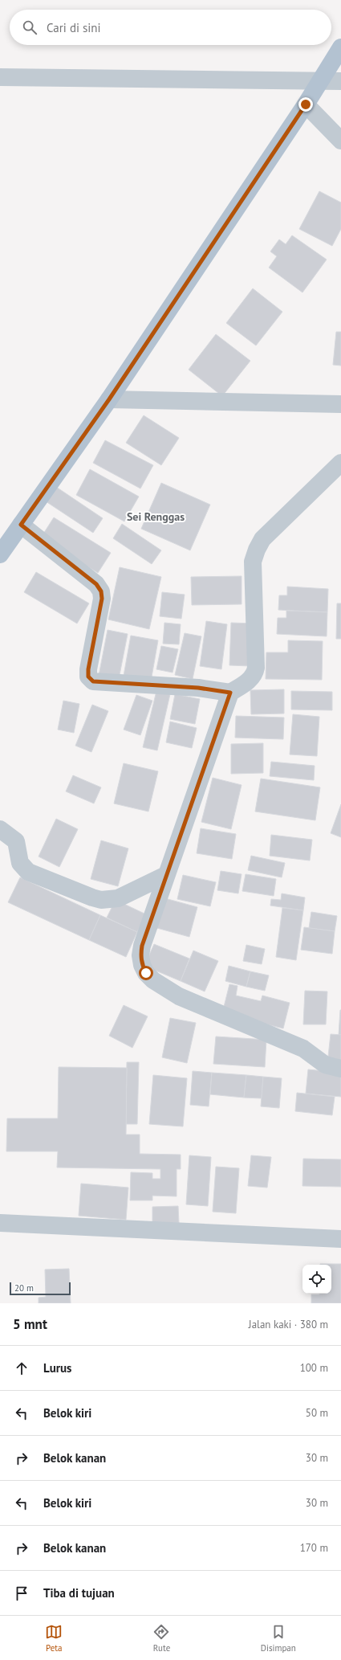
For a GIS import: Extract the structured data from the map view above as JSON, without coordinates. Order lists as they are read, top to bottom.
{
  "districts": ["Sei Renggas"],
  "scale_bar": "20 m",
  "page": {
    "search": "Cari di sini",
    "scale": "20 m",
    "heading": ["5 mnt", "Jalan kaki · 380 m"],
    "list": [
      ["Lurus", "100 m"],
      ["Belok kiri", "50 m"],
      ["Belok kanan", "30 m"],
      ["Belok kiri", "30 m"],
      ["Belok kanan", "170 m"],
      "Tiba di tujuan"
    ],
    "nav": ["Peta", "Rute", "Disimpan"]
  }
}
